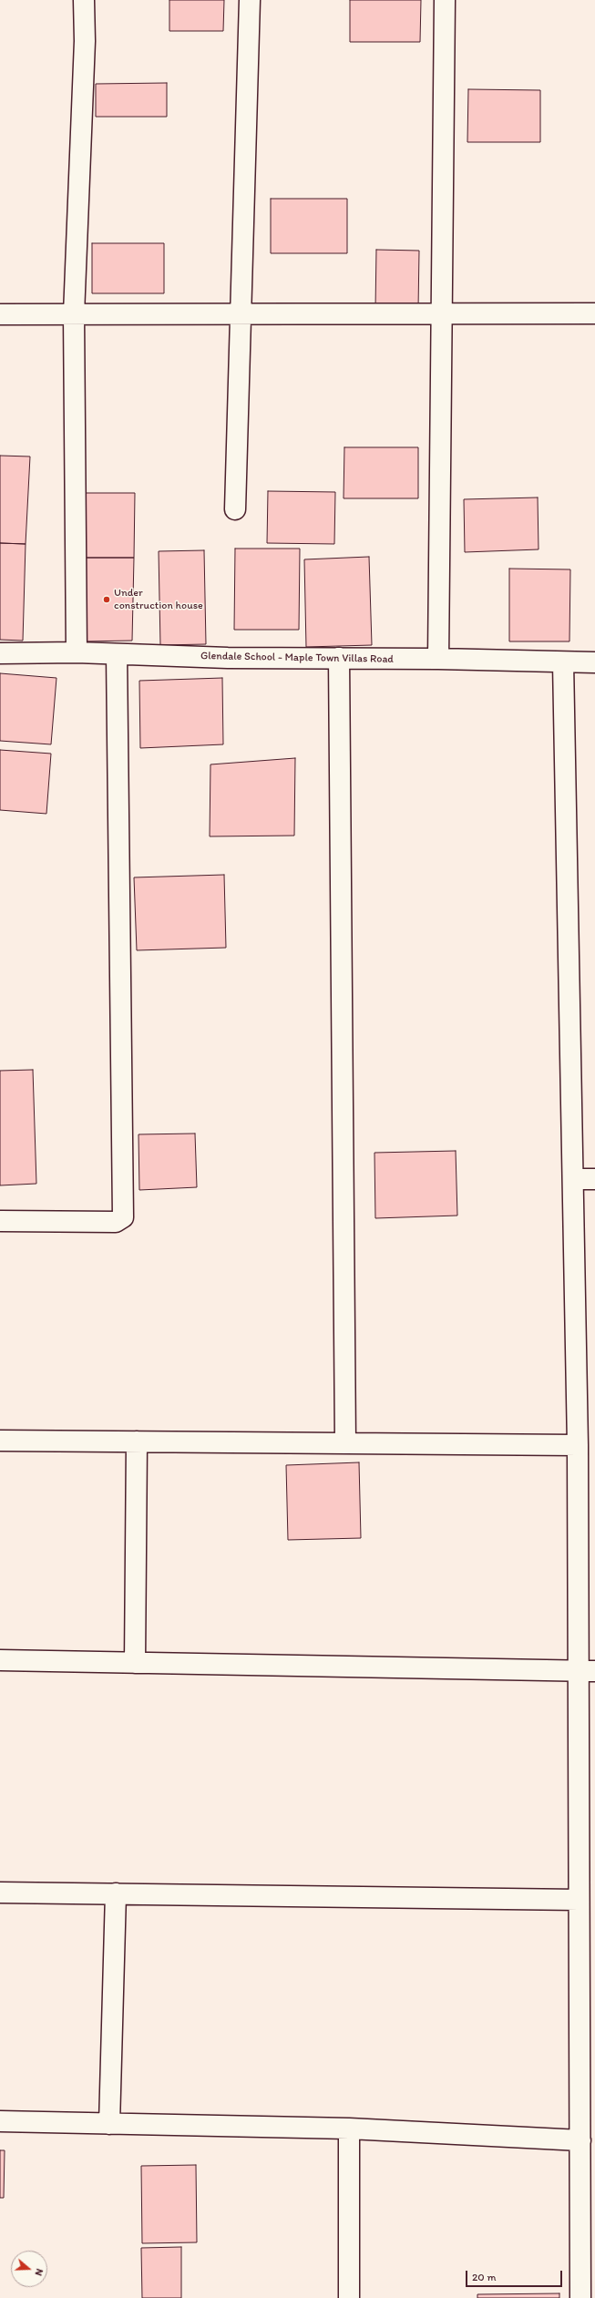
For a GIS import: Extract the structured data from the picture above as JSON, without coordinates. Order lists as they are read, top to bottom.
{
  "streets": {
    "street": ["Glendale School - Maple Town Villas Road"]
  },
  "places": ["Under construction house"],
  "scale_bar": "20 m",
  "north": "right"
}
